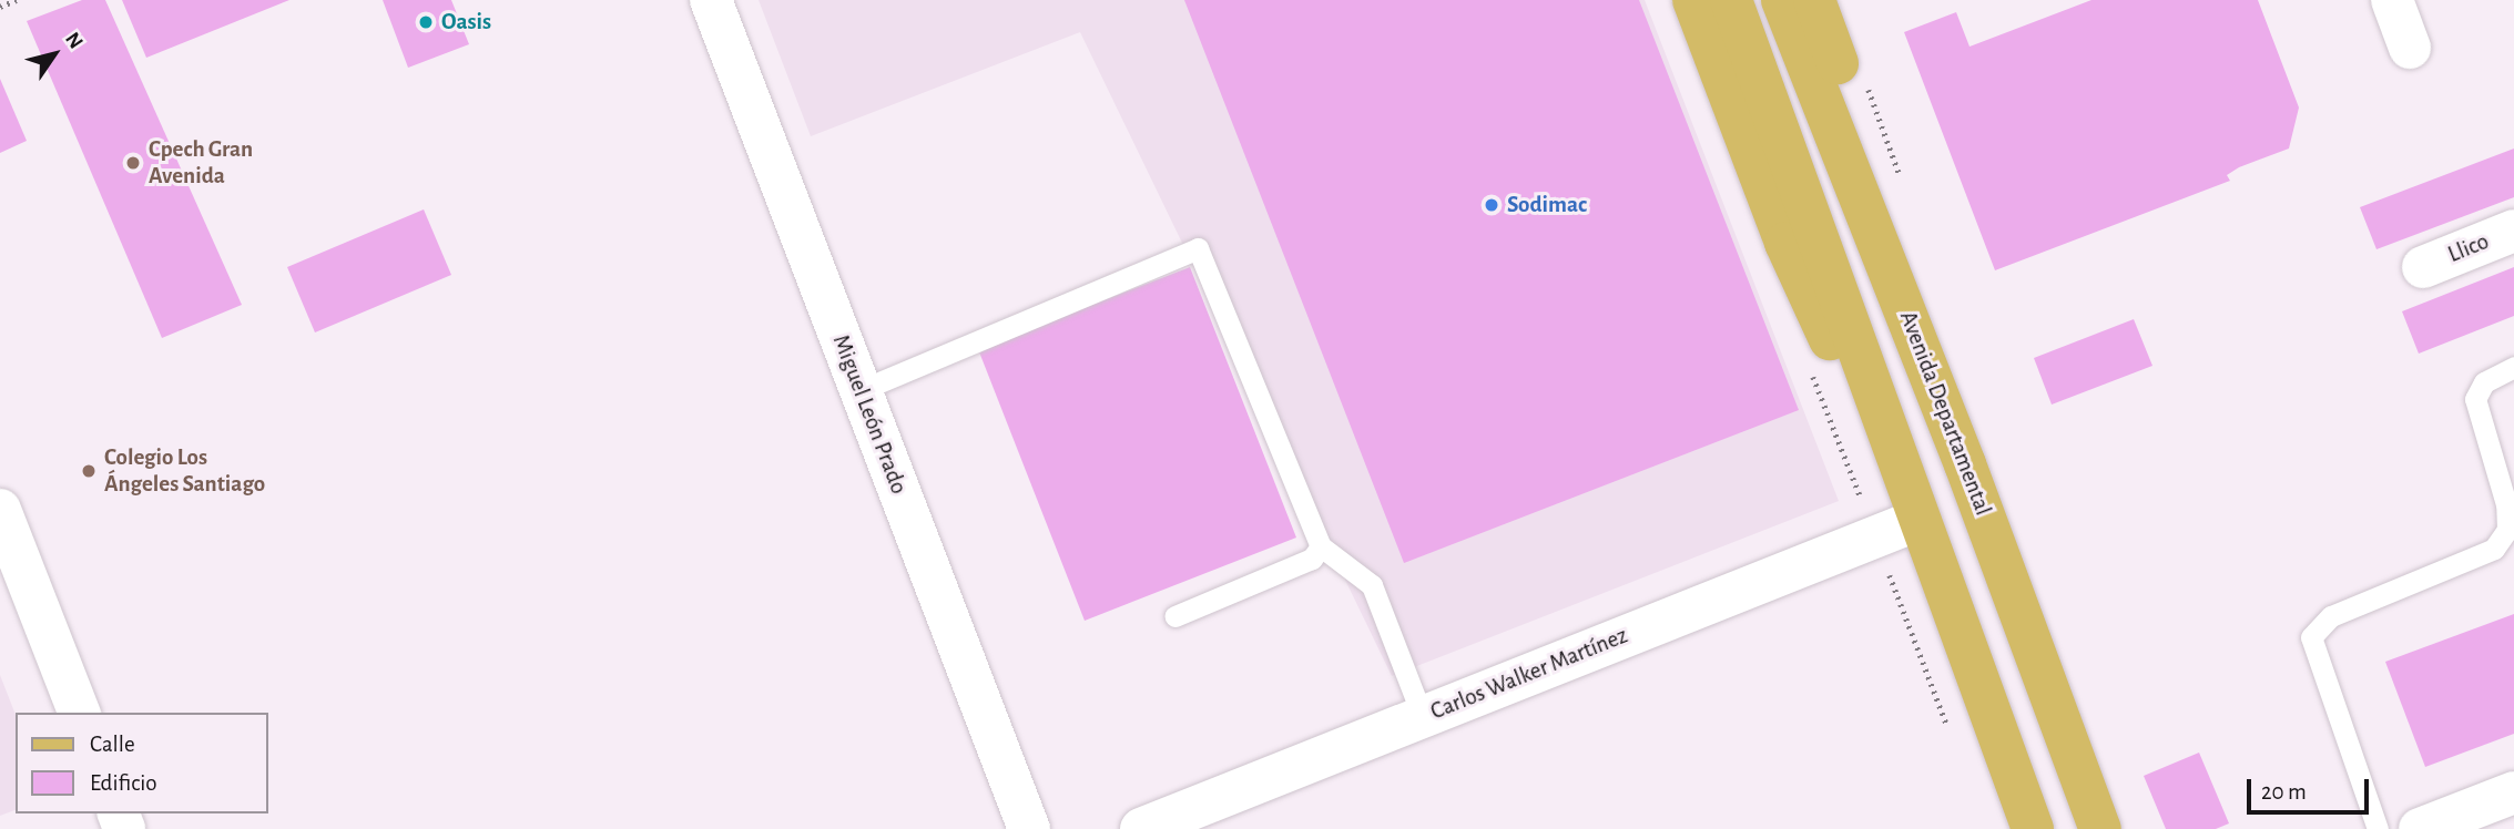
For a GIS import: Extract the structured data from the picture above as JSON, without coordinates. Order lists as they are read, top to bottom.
{
  "streets": {
    "main road": ["Avenida Departamental"],
    "street": ["Llico", "Miguel León Prado", "Carlos Walker Martínez"]
  },
  "places": [
    "Oasis",
    "Cpech Gran Avenida",
    "Sodimac",
    "Colegio Los Ángeles Santiago"
  ],
  "legend": ["Calle", "Edificio"],
  "scale_bar": "20 m",
  "north": "top right"
}
